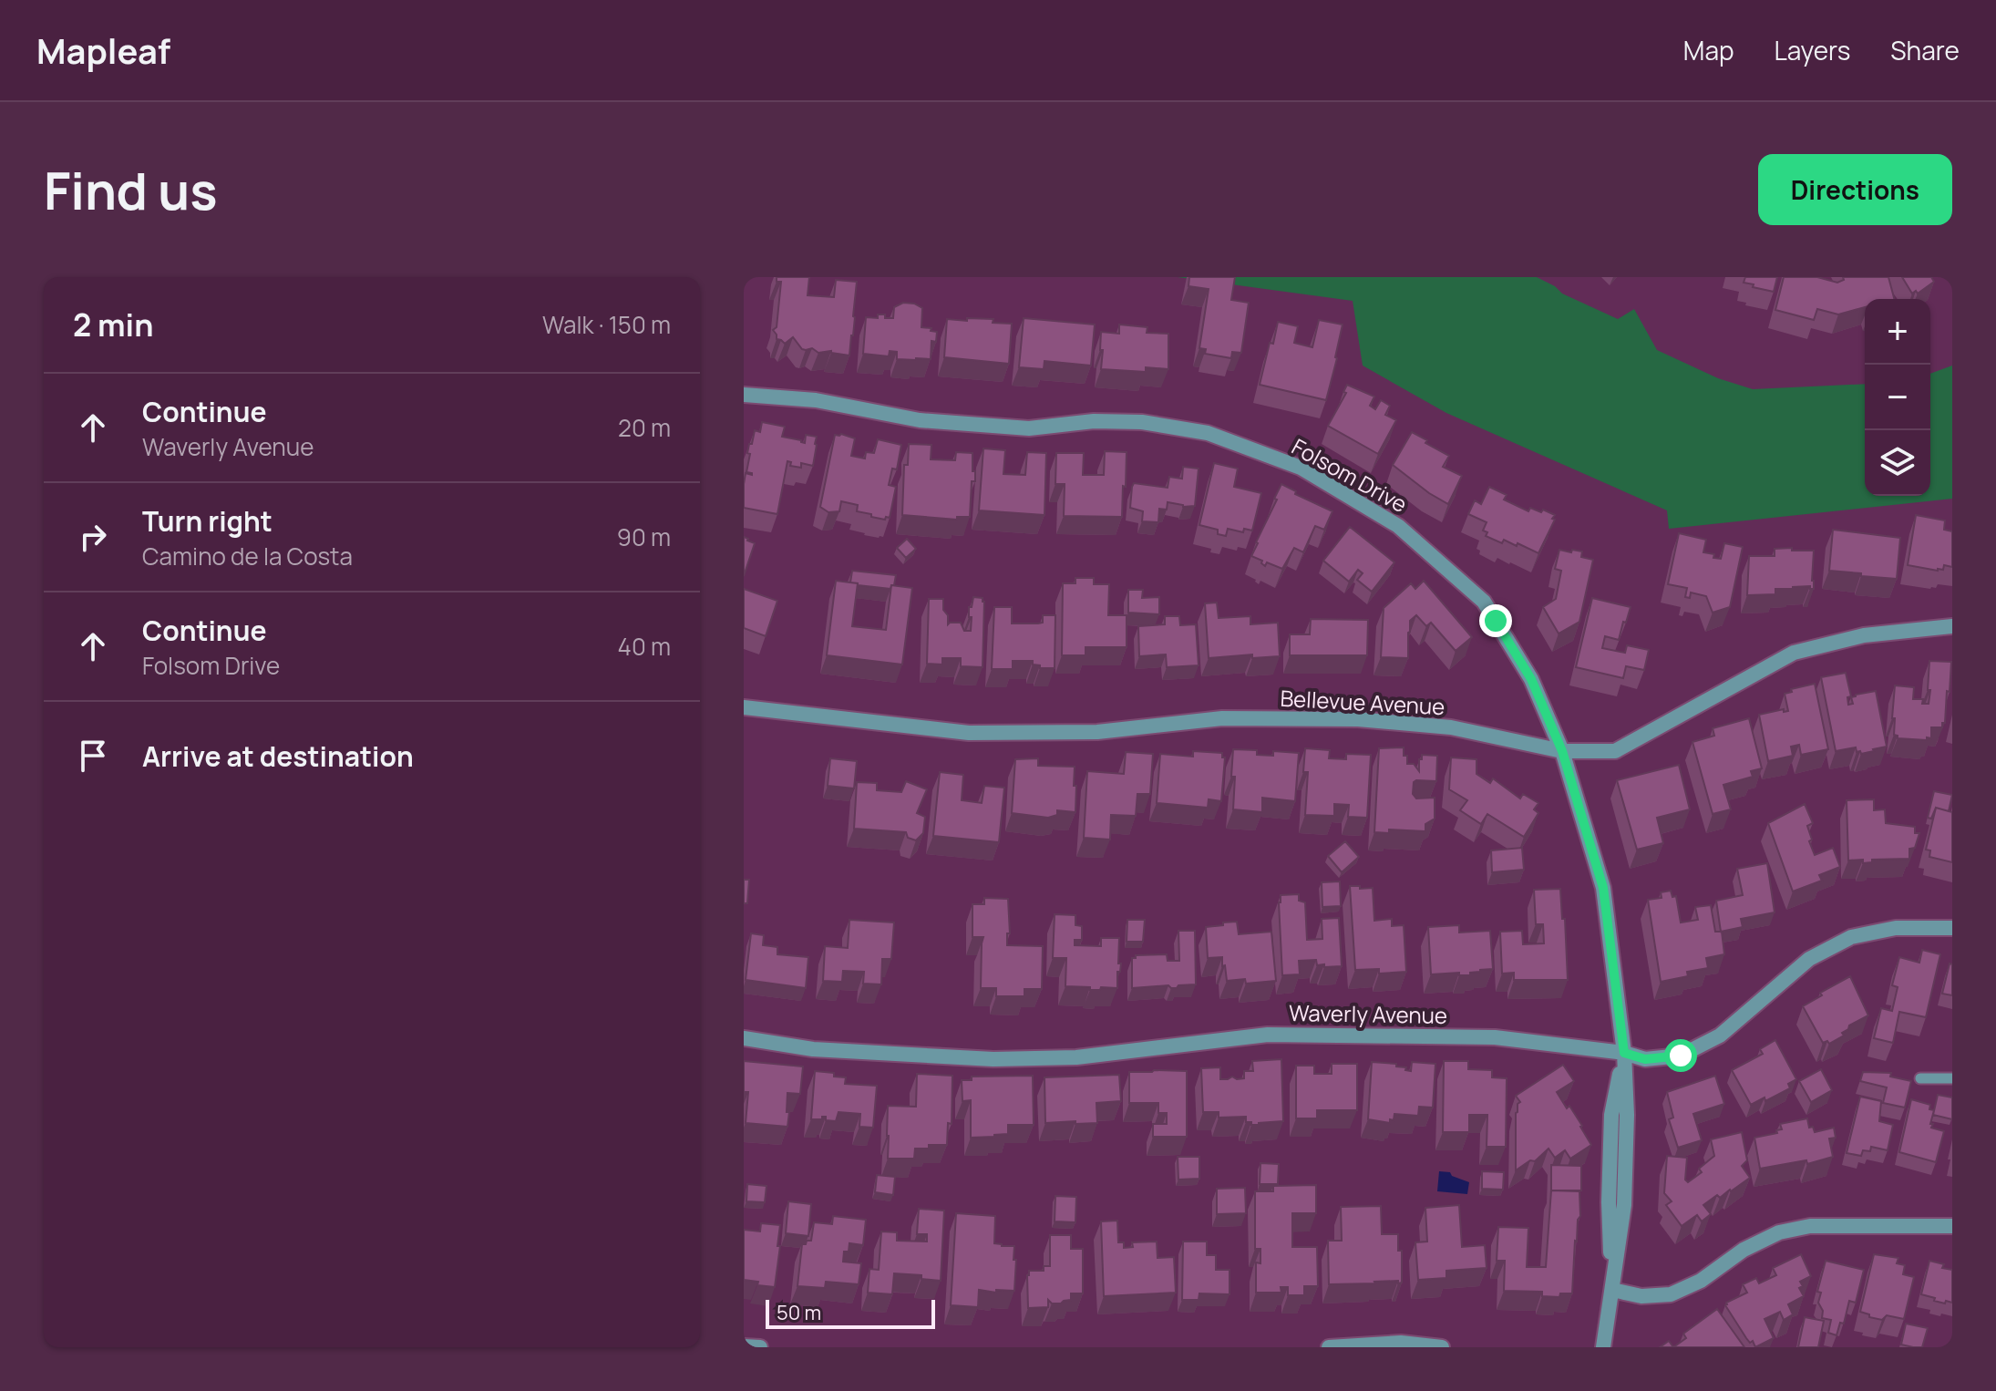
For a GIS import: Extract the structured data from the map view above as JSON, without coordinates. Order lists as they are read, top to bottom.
{
  "streets": {
    "street": ["Folsom Drive", "Bellevue Avenue", "Waverly Avenue"]
  },
  "crossings": [
    ["Folsom Drive", "Bellevue Avenue"],
    ["Folsom Drive", "Waverly Avenue"]
  ],
  "scale_bar": "50 m",
  "page": {
    "header": "Mapleaf",
    "nav": ["Map", "Layers", "Share"],
    "buttons": "Directions",
    "title": "Find us",
    "heading": ["2 min", "Walk · 150 m"],
    "map_buttons": ["+", "−"],
    "list": [
      ["Continue", "Waverly Avenue", "20 m"],
      ["Turn right", "Camino de la Costa", "90 m"],
      ["Continue", "Folsom Drive", "40 m"],
      "Arrive at destination"
    ],
    "scale": "50 m"
  }
}
